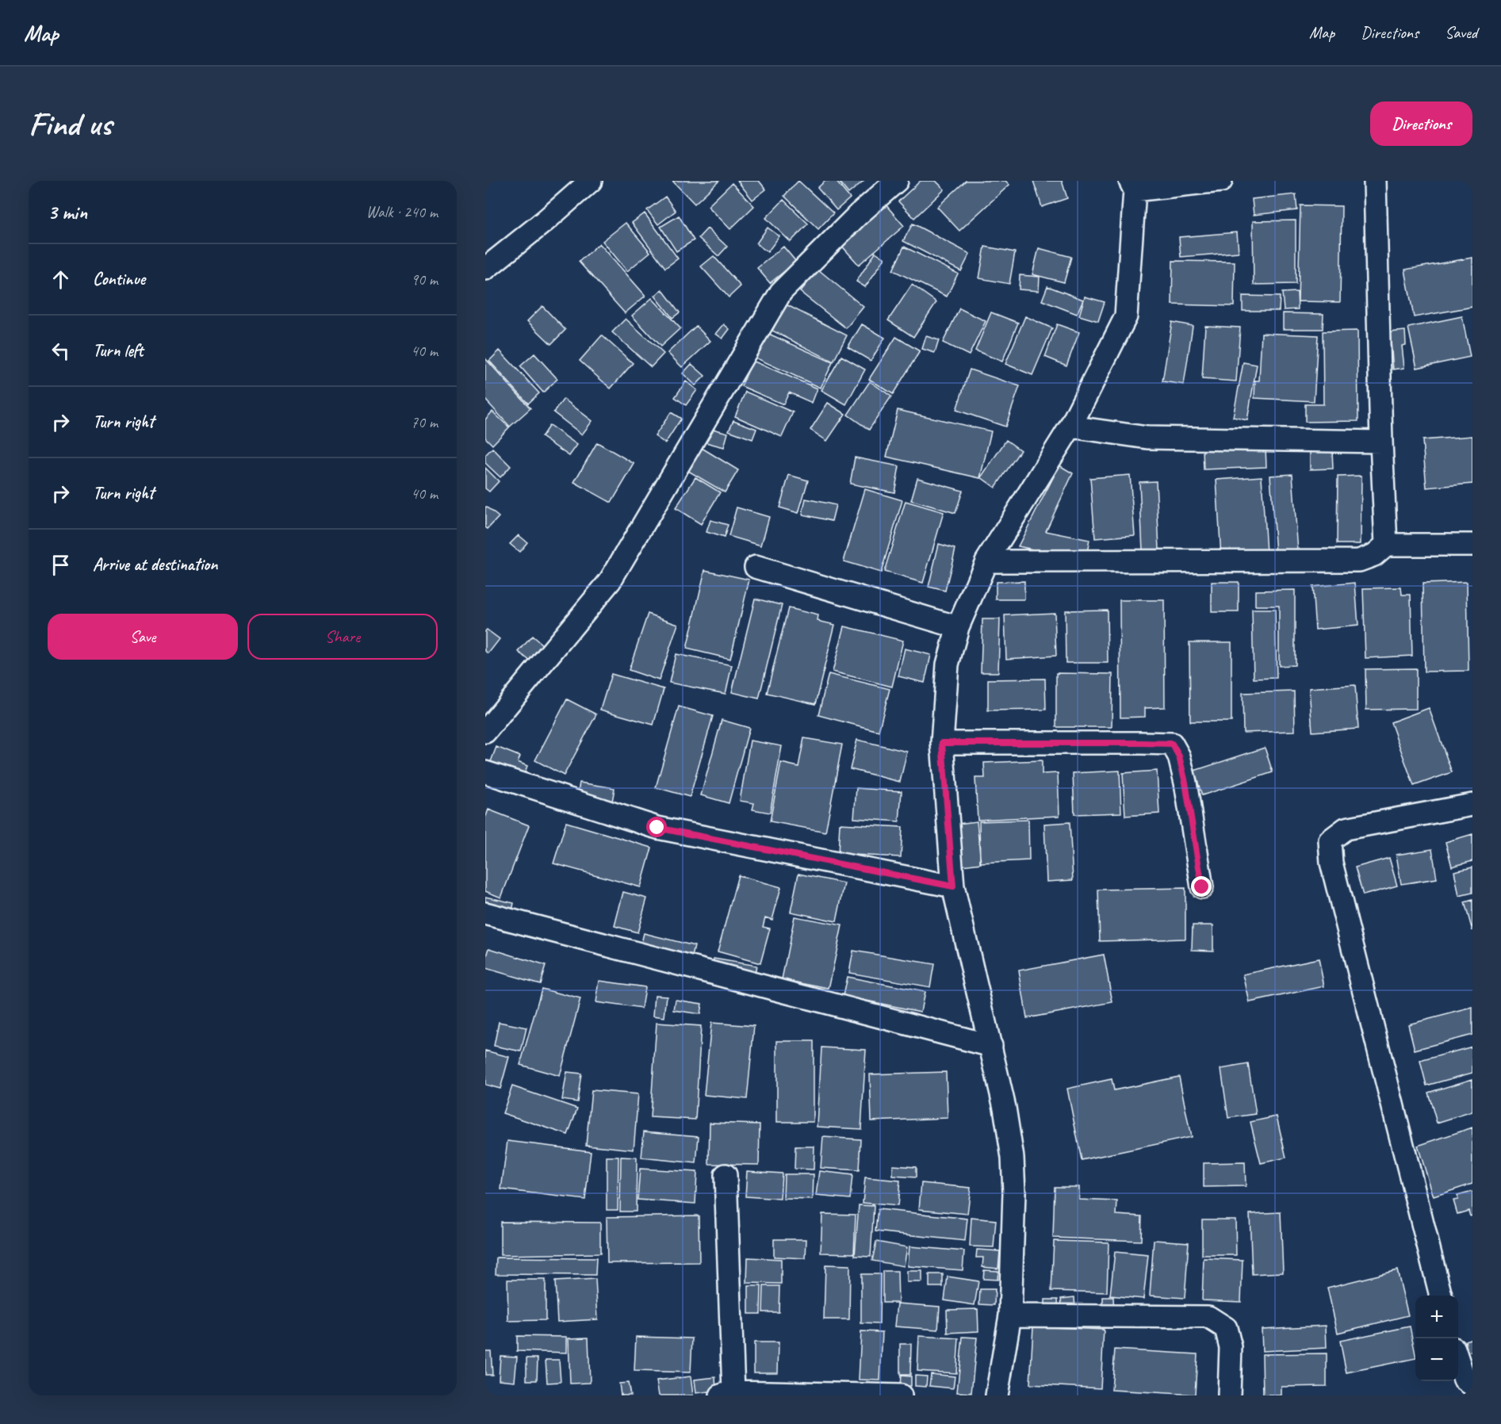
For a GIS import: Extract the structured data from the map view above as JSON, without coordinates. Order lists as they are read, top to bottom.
{
  "page": {
    "header": "Map",
    "nav": ["Map", "Directions", "Saved"],
    "buttons": [
      "Directions",
      ["Save", "Share"]
    ],
    "title": "Find us",
    "heading": ["3 min", "Walk · 240 m"],
    "list": [
      ["Continue", "90 m"],
      ["Turn left", "40 m"],
      ["Turn right", "70 m"],
      ["Turn right", "40 m"],
      "Arrive at destination"
    ],
    "map_buttons": ["+", "−"]
  }
}
